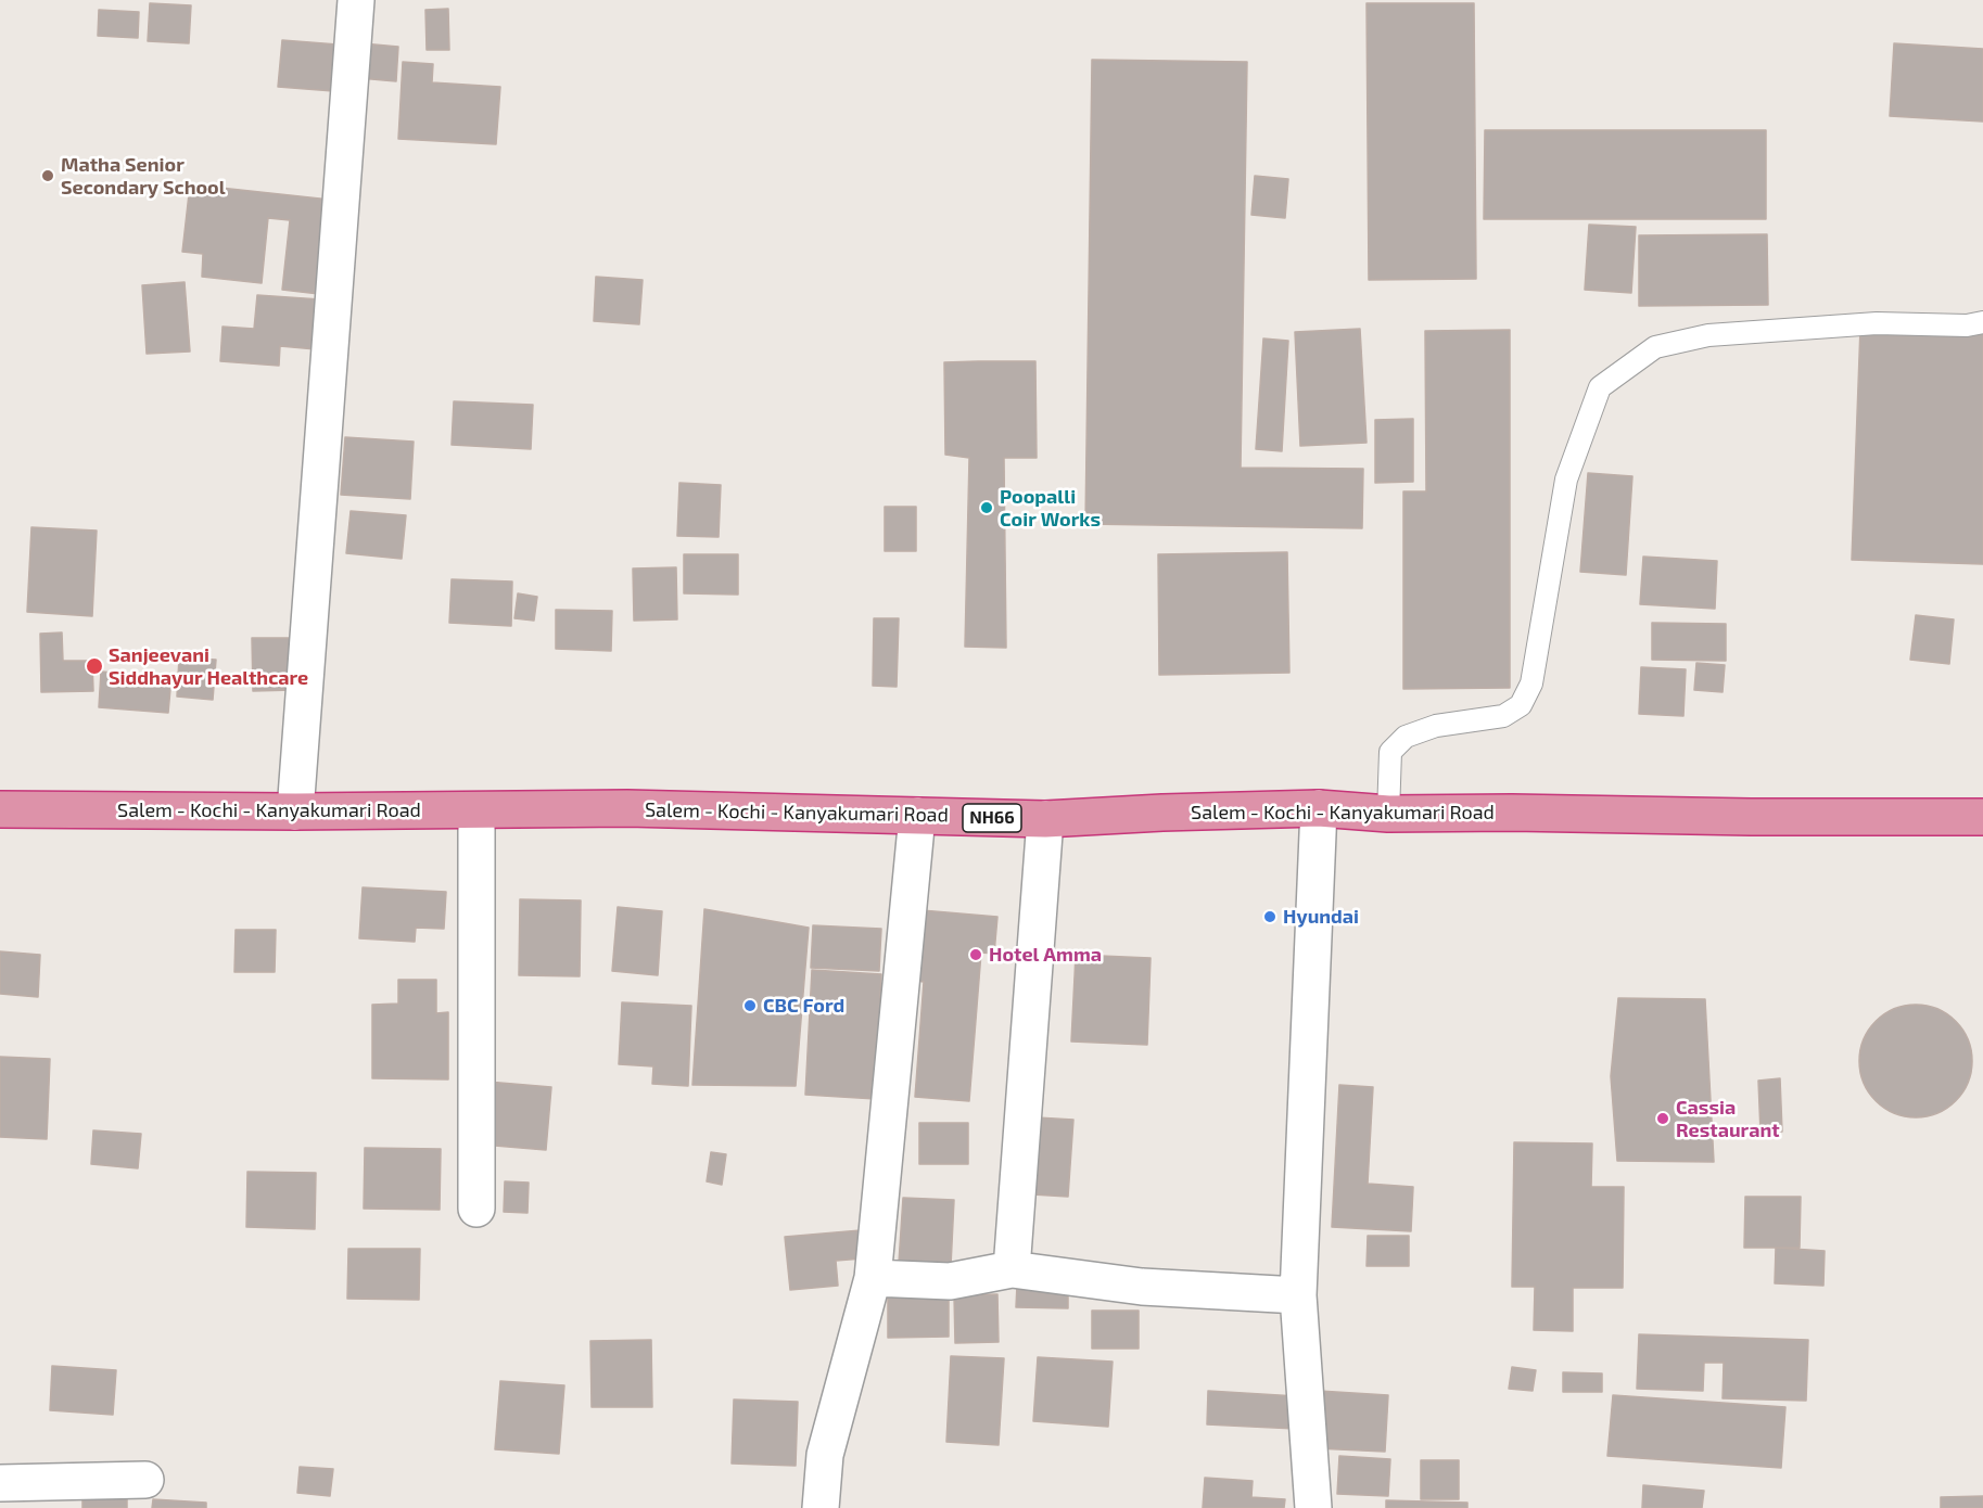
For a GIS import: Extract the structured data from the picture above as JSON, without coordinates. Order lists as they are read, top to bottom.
{
  "streets": {
    "highway": ["Salem - Kochi - Kanyakumari Road", "NH66"]
  },
  "places": [
    "Matha Senior Secondary School",
    "Poopalli Coir Works",
    "Sanjeevani Siddhayur Healthcare",
    "Hyundai",
    "Hotel Amma",
    "CBC Ford",
    "Cassia Restaurant"
  ]
}
